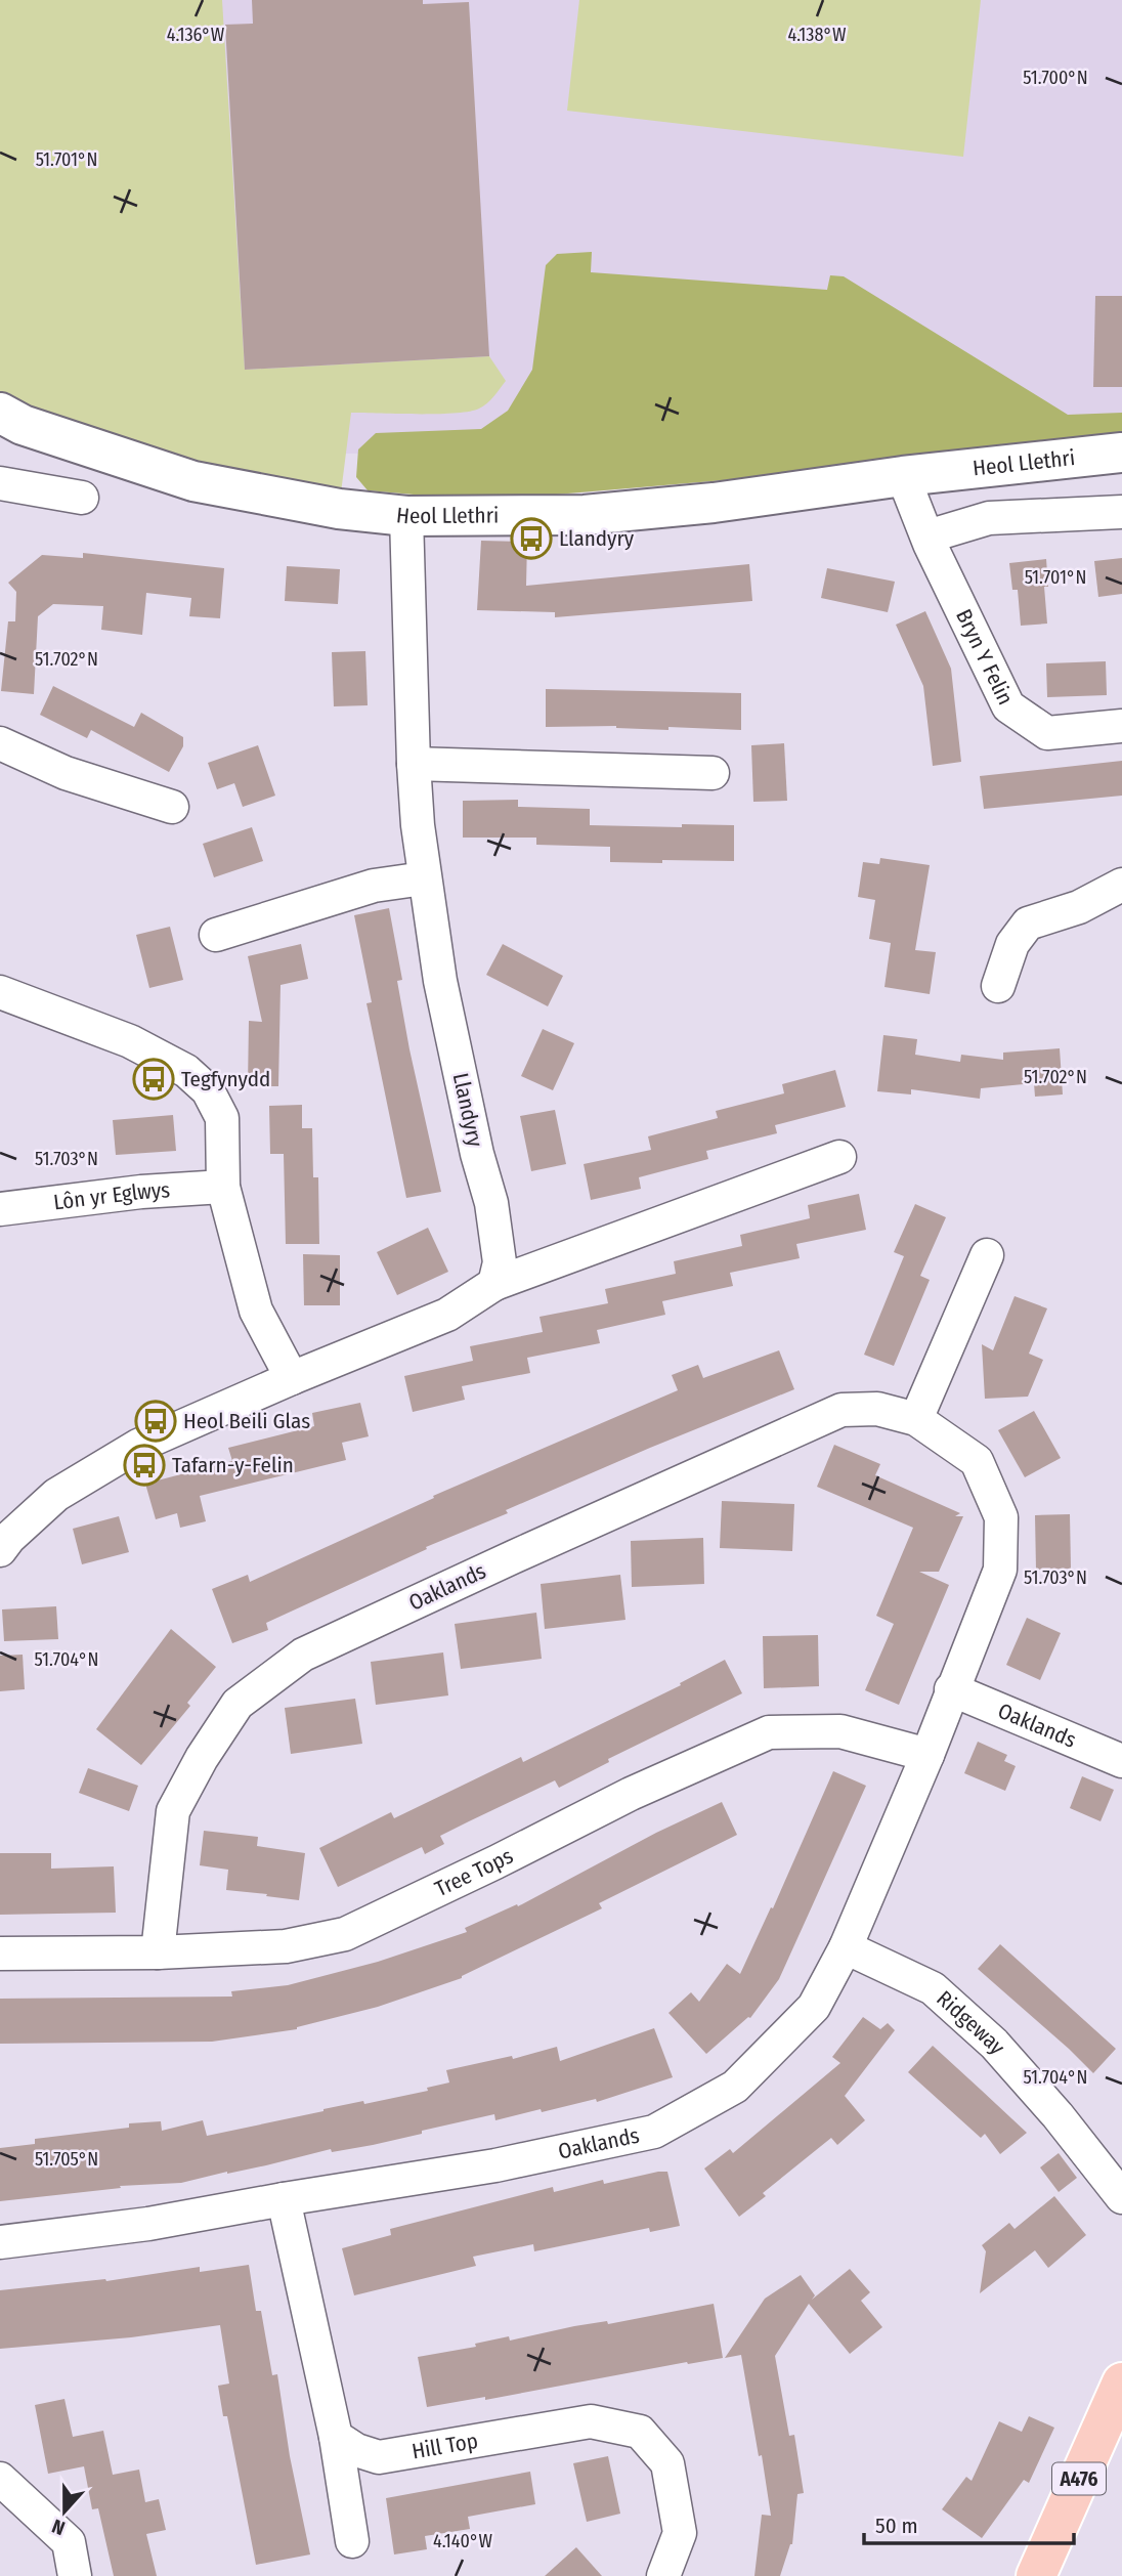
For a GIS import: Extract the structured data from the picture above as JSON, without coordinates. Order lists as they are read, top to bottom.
{
  "streets": {
    "main road": ["Heol Llethri", "A476"],
    "street": [
      "Bryn Y Felin",
      "Llandyry",
      "Lôn yr Eglwys",
      "Oaklands",
      "Tree Tops",
      "Ridgeway",
      "Hill Top"
    ]
  },
  "crossings": [
    ["Heol Llethri", "Bryn Y Felin"],
    ["Heol Llethri", "Llandyry"],
    ["Oaklands", "Tree Tops"],
    ["Oaklands", "Ridgeway"]
  ],
  "places": {
    "bus stop": [
      "Llandyry",
      "Tegfynydd",
      "Heol Beili Glas",
      "Tafarn-y-Felin"
    ]
  },
  "scale_bar": "50 m",
  "north": "bottom",
  "coordinates": [
    "4.136°W",
    "4.138°W",
    "51.700°N",
    "51.701°N",
    "51.702°N",
    "51.703°N",
    "51.704°N",
    "51.705°N",
    "4.140°W"
  ]
}
